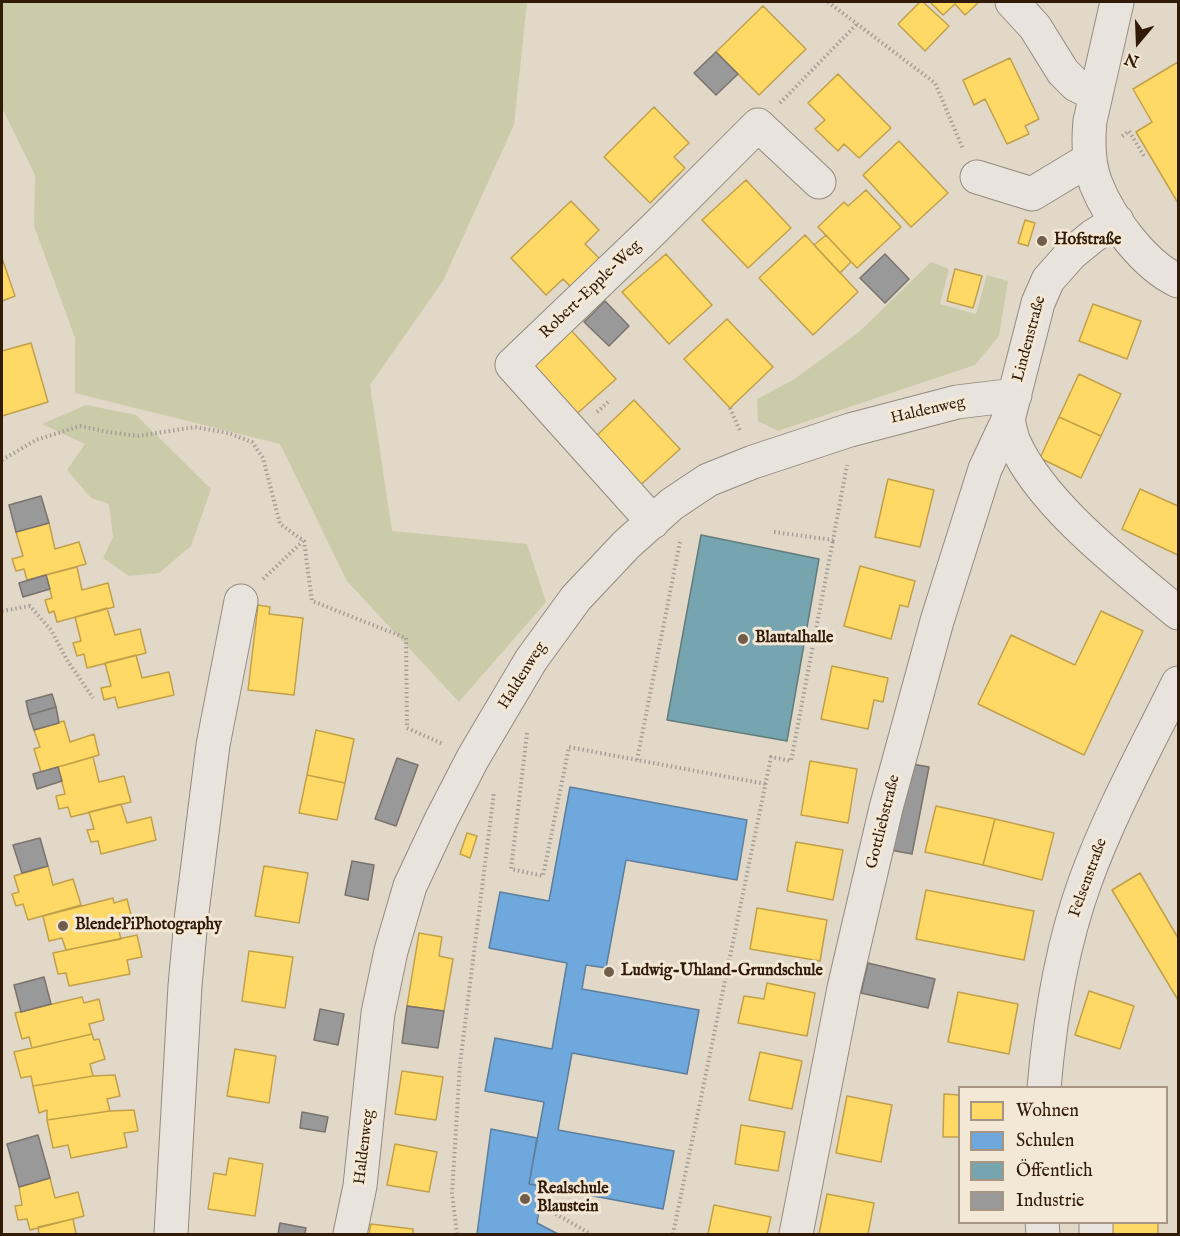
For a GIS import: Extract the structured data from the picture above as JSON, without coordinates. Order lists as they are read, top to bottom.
{
  "streets": {
    "street": [
      "Robert-Epple-Weg",
      "Lindenstraße",
      "Haldenweg",
      "Gottliebstraße",
      "Felsenstraße"
    ]
  },
  "crossings": [
    ["Robert-Epple-Weg", "Haldenweg"],
    ["Lindenstraße", "Haldenweg"],
    ["Lindenstraße", "Gottliebstraße"],
    ["Haldenweg", "Gottliebstraße"]
  ],
  "places": [
    "Hofstraße",
    "Blautalhalle",
    "BlendePiPhotography",
    "Ludwig-Uhland-Grundschule",
    "Realschule Blaustein"
  ],
  "legend": [
    "Wohnen",
    "Schulen",
    "Öffentlich",
    "Industrie"
  ],
  "north": "bottom"
}
